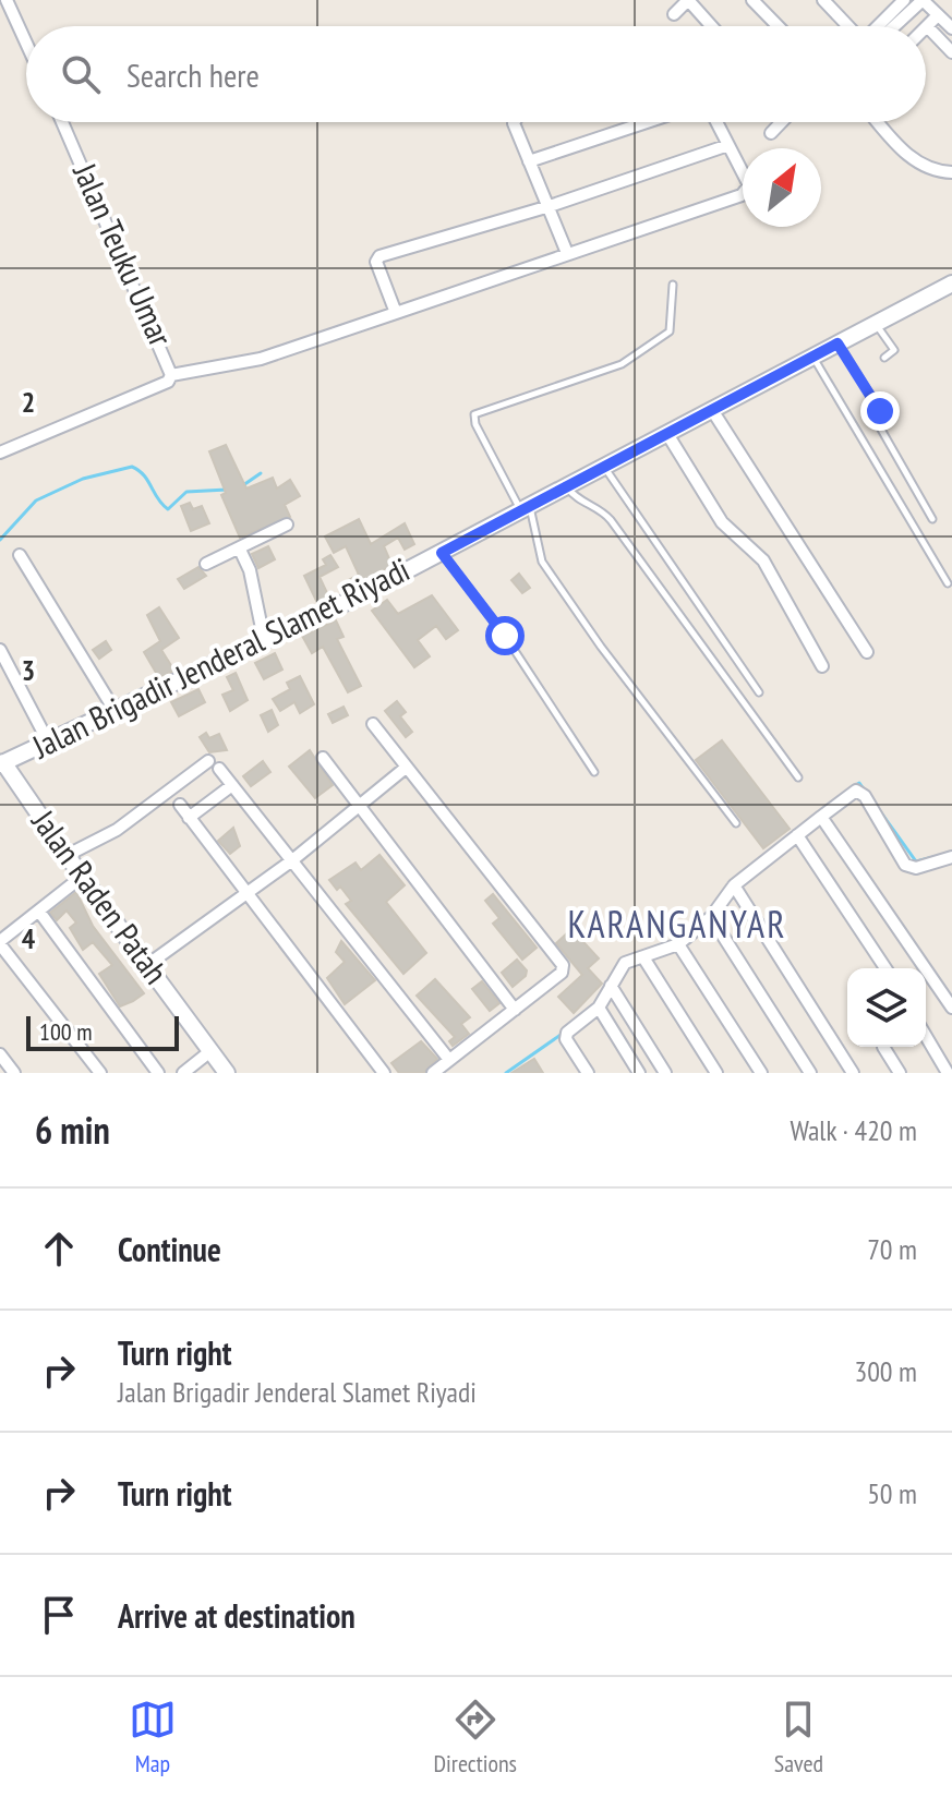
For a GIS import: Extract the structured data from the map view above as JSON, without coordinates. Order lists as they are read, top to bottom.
{
  "streets": {
    "main road": ["Jalan Brigadir Jenderal Slamet Riyadi", "Jalan Raden Patah"],
    "street": ["Jalan Teuku Umar"]
  },
  "crossings": [
    ["Jalan Brigadir Jenderal Slamet Riyadi", "Jalan Raden Patah"]
  ],
  "districts": ["KARANGANYAR"],
  "scale_bar": "100 m",
  "north": "top right",
  "page": {
    "search": "Search here",
    "scale": "100 m",
    "heading": ["6 min", "Walk · 420 m"],
    "list": [
      ["Continue", "70 m"],
      ["Turn right", "Jalan Brigadir Jenderal Slamet Riyadi", "300 m"],
      ["Turn right", "50 m"],
      "Arrive at destination"
    ],
    "nav": ["Map", "Directions", "Saved"]
  },
  "grid": {
    "rows": ["2", "3", "4"]
  }
}
